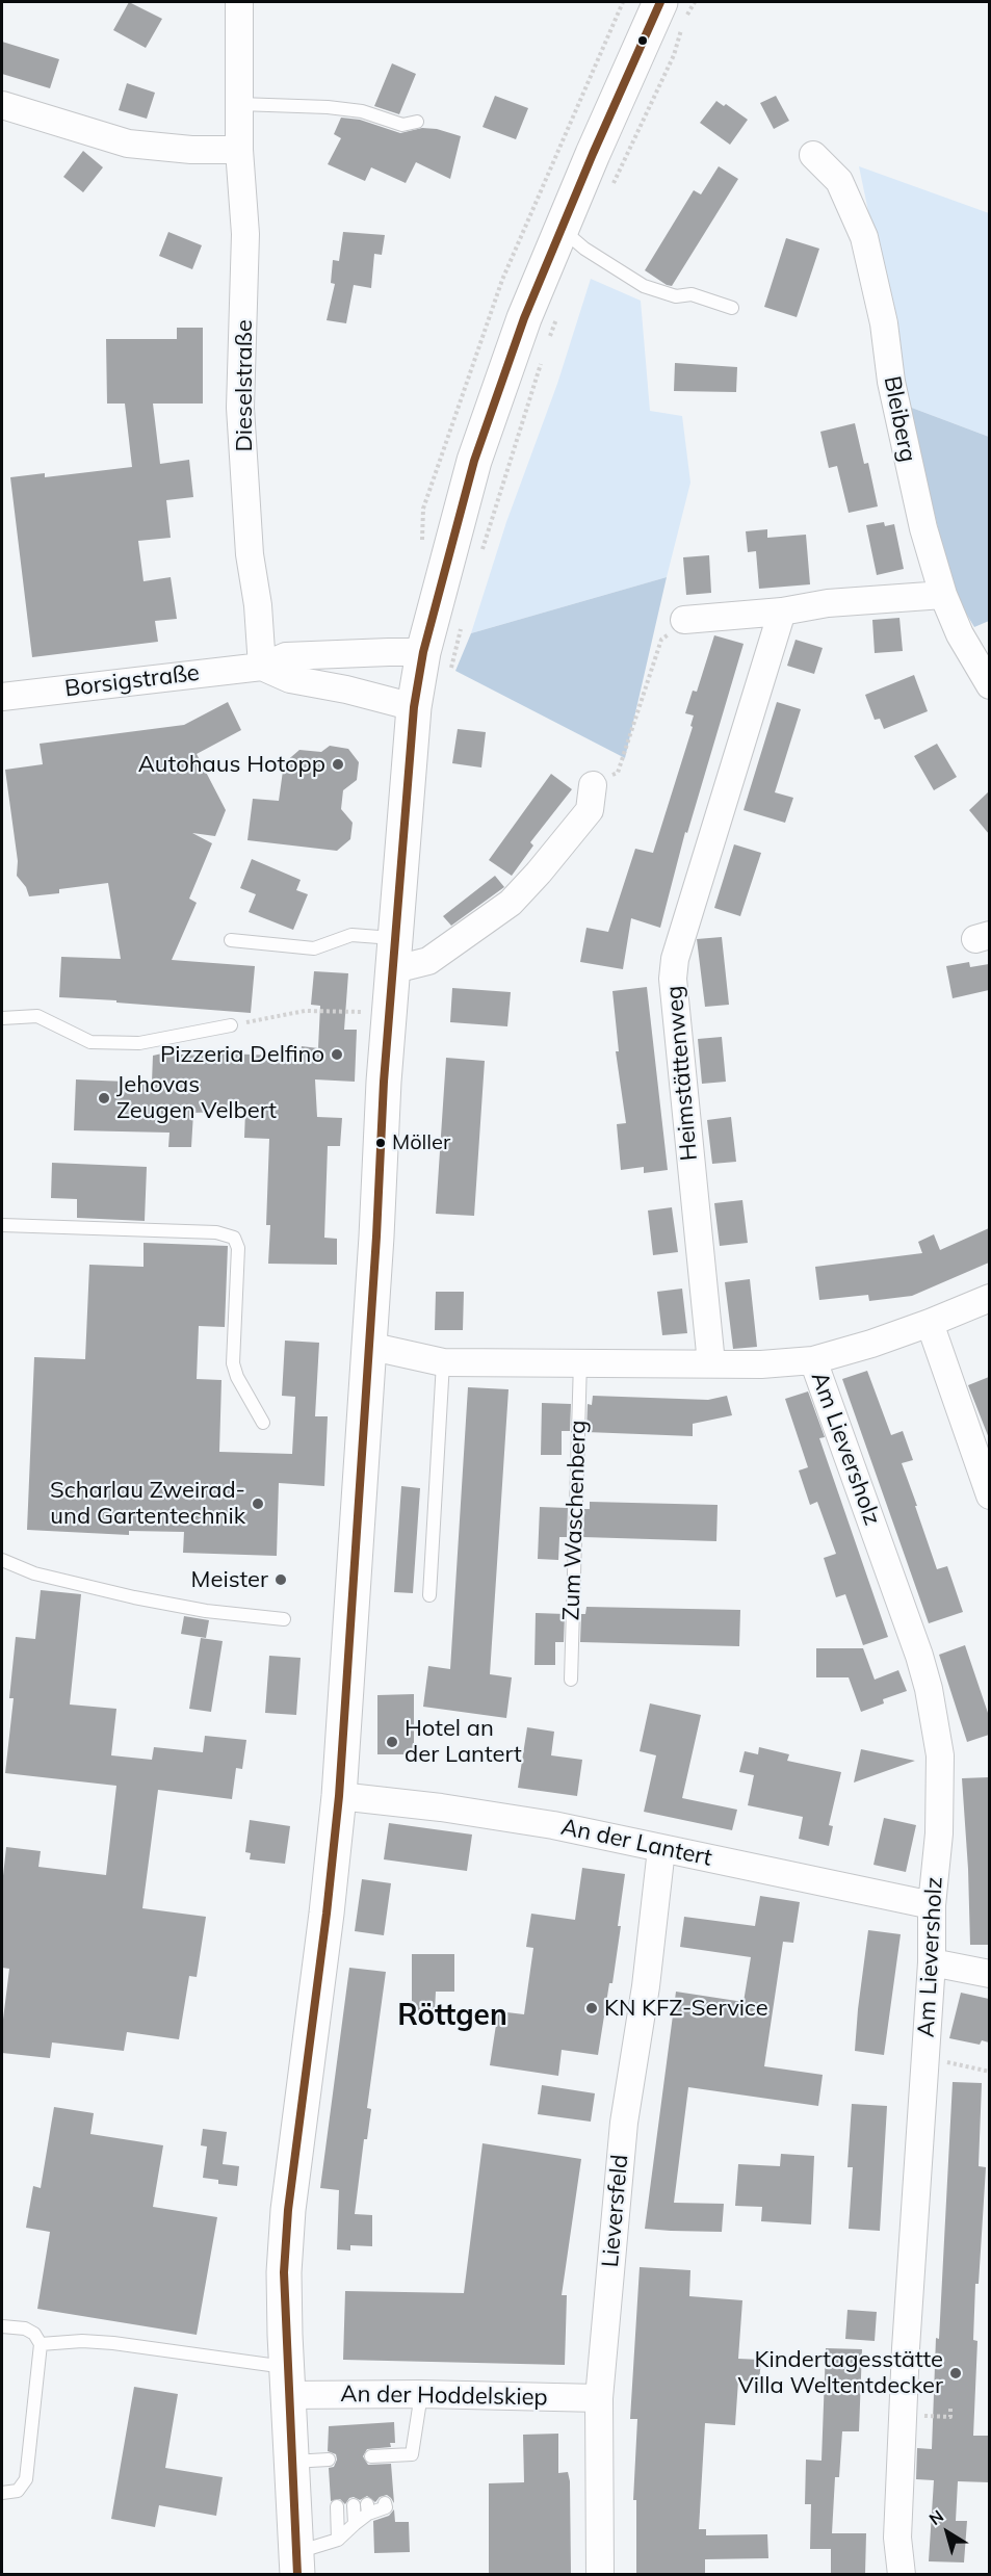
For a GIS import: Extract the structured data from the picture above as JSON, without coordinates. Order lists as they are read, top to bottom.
{
  "streets": {
    "street": [
      "Dieselstraße",
      "Bleiberg",
      "Borsigstraße",
      "Heimstättenweg",
      "Am Lieversholz",
      "An der Lantert",
      "Lieversfeld",
      "An der Hoddelskiep"
    ],
    "lane": ["Zum Waschenberg"]
  },
  "crossings": [
    ["Dieselstraße", "Borsigstraße"],
    ["Am Lieversholz", "An der Lantert"],
    ["An der Lantert", "Lieversfeld"],
    ["Lieversfeld", "An der Hoddelskiep"]
  ],
  "districts": ["Röttgen"],
  "places": [
    "Autohaus Hotopp",
    "Pizzeria Delfino",
    "Jehovas Zeugen Velbert",
    "Möller",
    "Scharlau Zweirad- und Gartentechnik",
    "Meister",
    "Hotel an der Lantert",
    "KN KFZ-Service",
    "Kindertagesstätte Villa Weltentdecker"
  ],
  "north": "top left"
}
